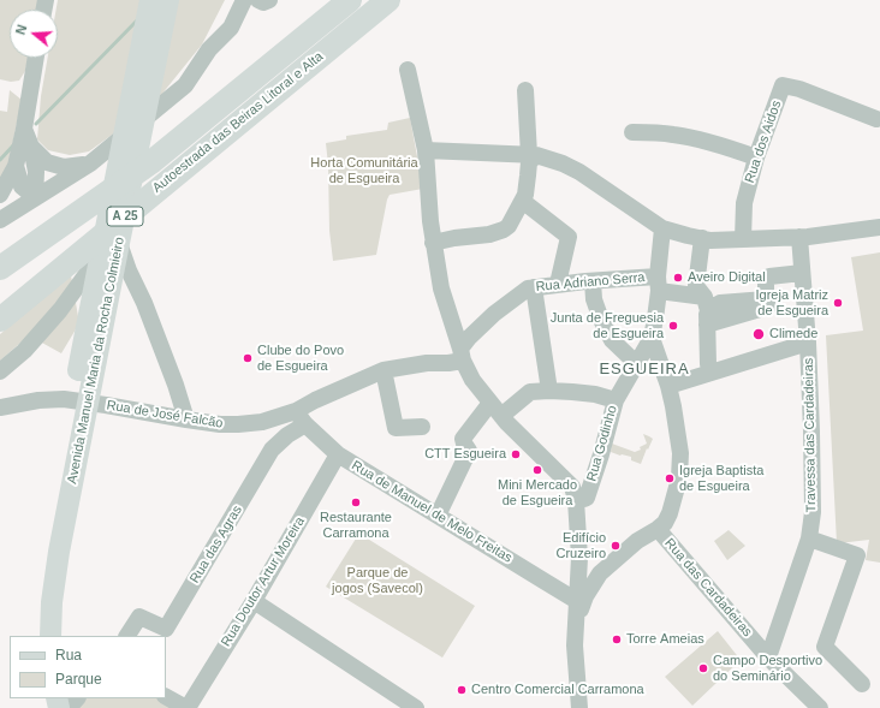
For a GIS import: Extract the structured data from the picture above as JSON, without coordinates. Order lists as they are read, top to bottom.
{
  "streets": {
    "highway": ["Autoestrada das Beiras Litoral e Alta", "A 25"],
    "main road": ["Avenida Manuel Maria da Rocha Colmieiro"],
    "street": [
      "Rua dos Aidos",
      "Rua Adriano Serra",
      "Rua de José Falcão",
      "Travessa das Cardadeiras",
      "Rua Godinho",
      "Rua de Manuel de Melo Freitas",
      "Rua das Agras",
      "Rua Doutor Artur Moreira",
      "Rua das Cardadeiras"
    ]
  },
  "crossings": [
    ["Rua Adriano Serra", "Rua de José Falcão"],
    ["Rua de José Falcão", "Rua de Manuel de Melo Freitas"],
    ["Rua de José Falcão", "Rua das Agras"],
    ["Travessa das Cardadeiras", "Rua das Cardadeiras"],
    ["Rua de Manuel de Melo Freitas", "Rua das Agras"],
    ["Rua de Manuel de Melo Freitas", "Rua Doutor Artur Moreira"]
  ],
  "districts": ["ESGUEIRA"],
  "parks": ["Horta Comunitária de Esgueira", "Parque de jogos (Savecol)"],
  "places": [
    "Aveiro Digital",
    "Igreja Matriz de Esgueira",
    "Junta de Freguesia de Esgueira",
    "Climede",
    "Clube do Povo de Esgueira",
    "CTT Esgueira",
    "Mini Mercado de Esgueira",
    "Igreja Baptista de Esgueira",
    "Restaurante Carramona",
    "Edifício Cruzeiro",
    "Torre Ameias",
    "Campo Desportivo do Seminário",
    "Centro Comercial Carramona"
  ],
  "legend": ["Rua", "Parque"],
  "north": "left"
}
